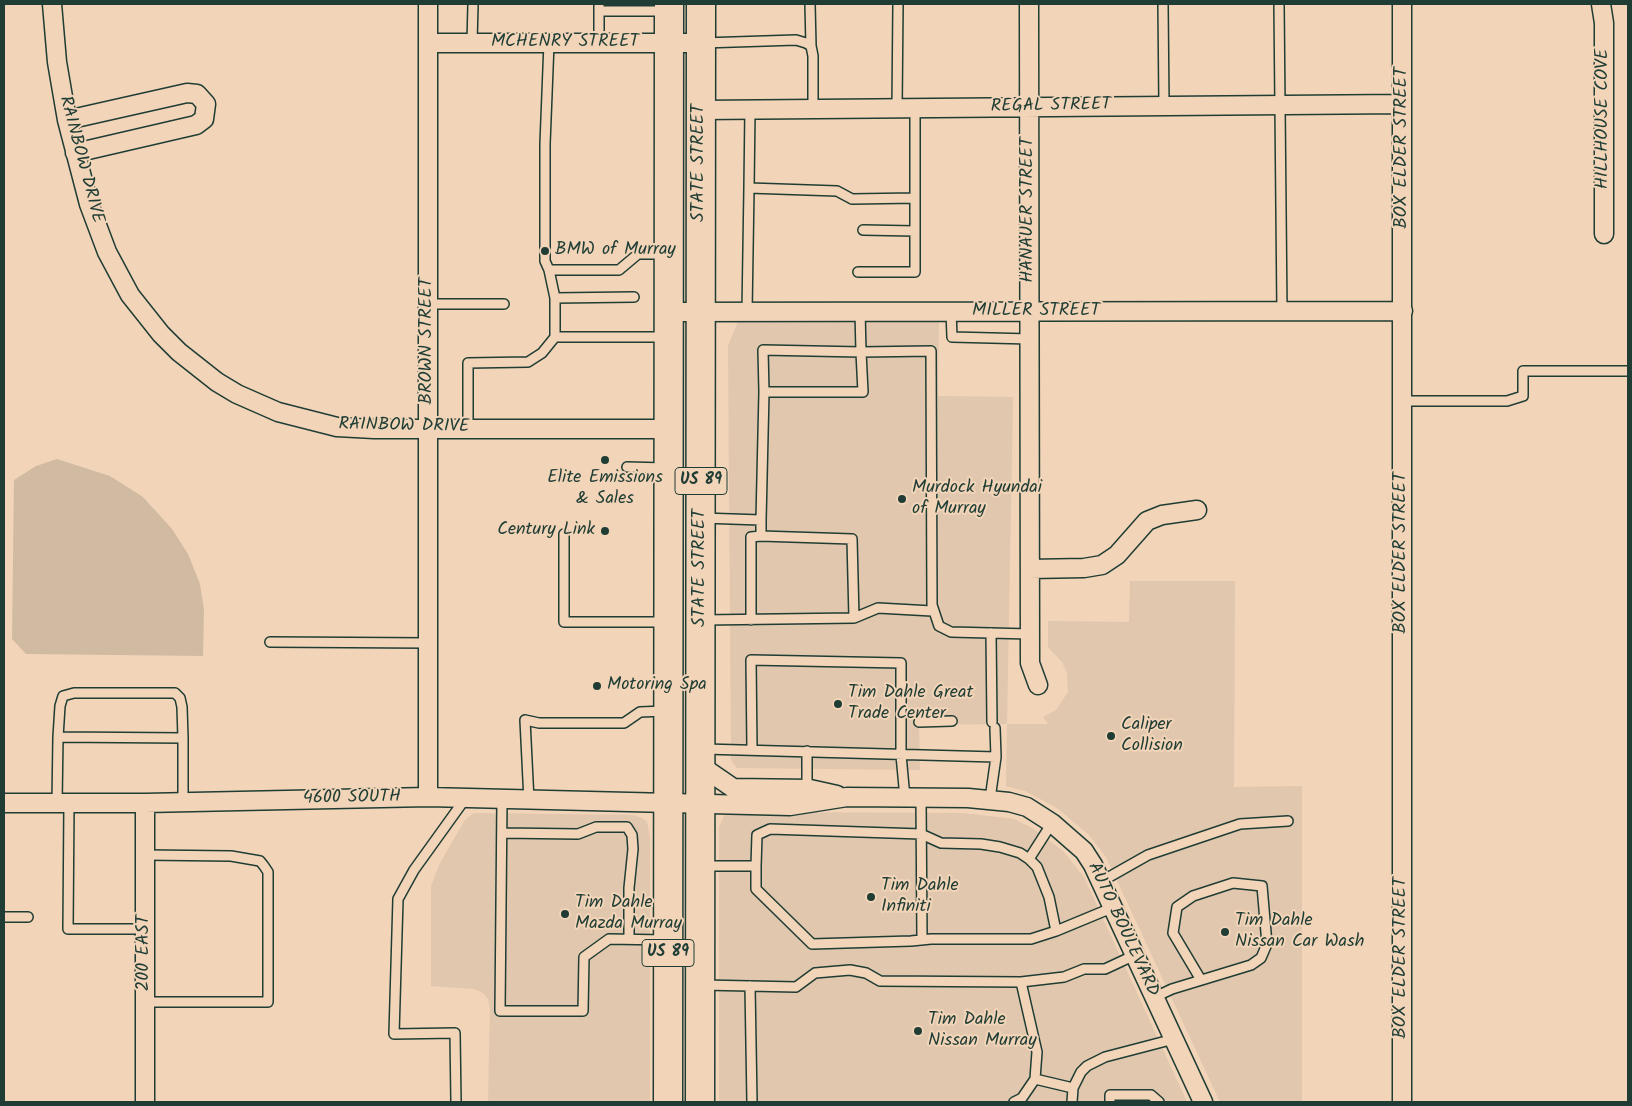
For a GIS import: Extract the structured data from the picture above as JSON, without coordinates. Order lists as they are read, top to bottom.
{
  "streets": {
    "main road": ["STATE STREET", "US 89"],
    "street": [
      "MCHENRY STREET",
      "REGAL STREET",
      "HILLHOUSE COVE",
      "BOX ELDER STREET",
      "RAINBOW DRIVE",
      "HANAUER STREET",
      "MILLER STREET",
      "BROWN STREET",
      "4600 SOUTH",
      "AUTO BOULEVARD",
      "200 EAST"
    ]
  },
  "crossings": [
    ["MCHENRY STREET", "STATE STREET"],
    ["MCHENRY STREET", "BROWN STREET"],
    ["REGAL STREET", "BOX ELDER STREET"],
    ["REGAL STREET", "STATE STREET"],
    ["REGAL STREET", "HANAUER STREET"],
    ["BOX ELDER STREET", "MILLER STREET"],
    ["RAINBOW DRIVE", "STATE STREET"],
    ["RAINBOW DRIVE", "BROWN STREET"],
    ["STATE STREET", "MILLER STREET"],
    ["STATE STREET", "4600 SOUTH"],
    ["STATE STREET", "AUTO BOULEVARD"],
    ["HANAUER STREET", "MILLER STREET"],
    ["BROWN STREET", "4600 SOUTH"],
    ["4600 SOUTH", "AUTO BOULEVARD"],
    ["4600 SOUTH", "200 EAST"]
  ],
  "places": [
    "BMW of Murray",
    "Elite Emissions & Sales",
    "Murdock Hyundai of Murray",
    "Century Link",
    "Motoring Spa",
    "Tim Dahle Great Trade Center",
    "Caliper Collision",
    "Tim Dahle Infiniti",
    "Tim Dahle Mazda Murray",
    "Tim Dahle Nissan Car Wash",
    "Tim Dahle Nissan Murray"
  ]
}
